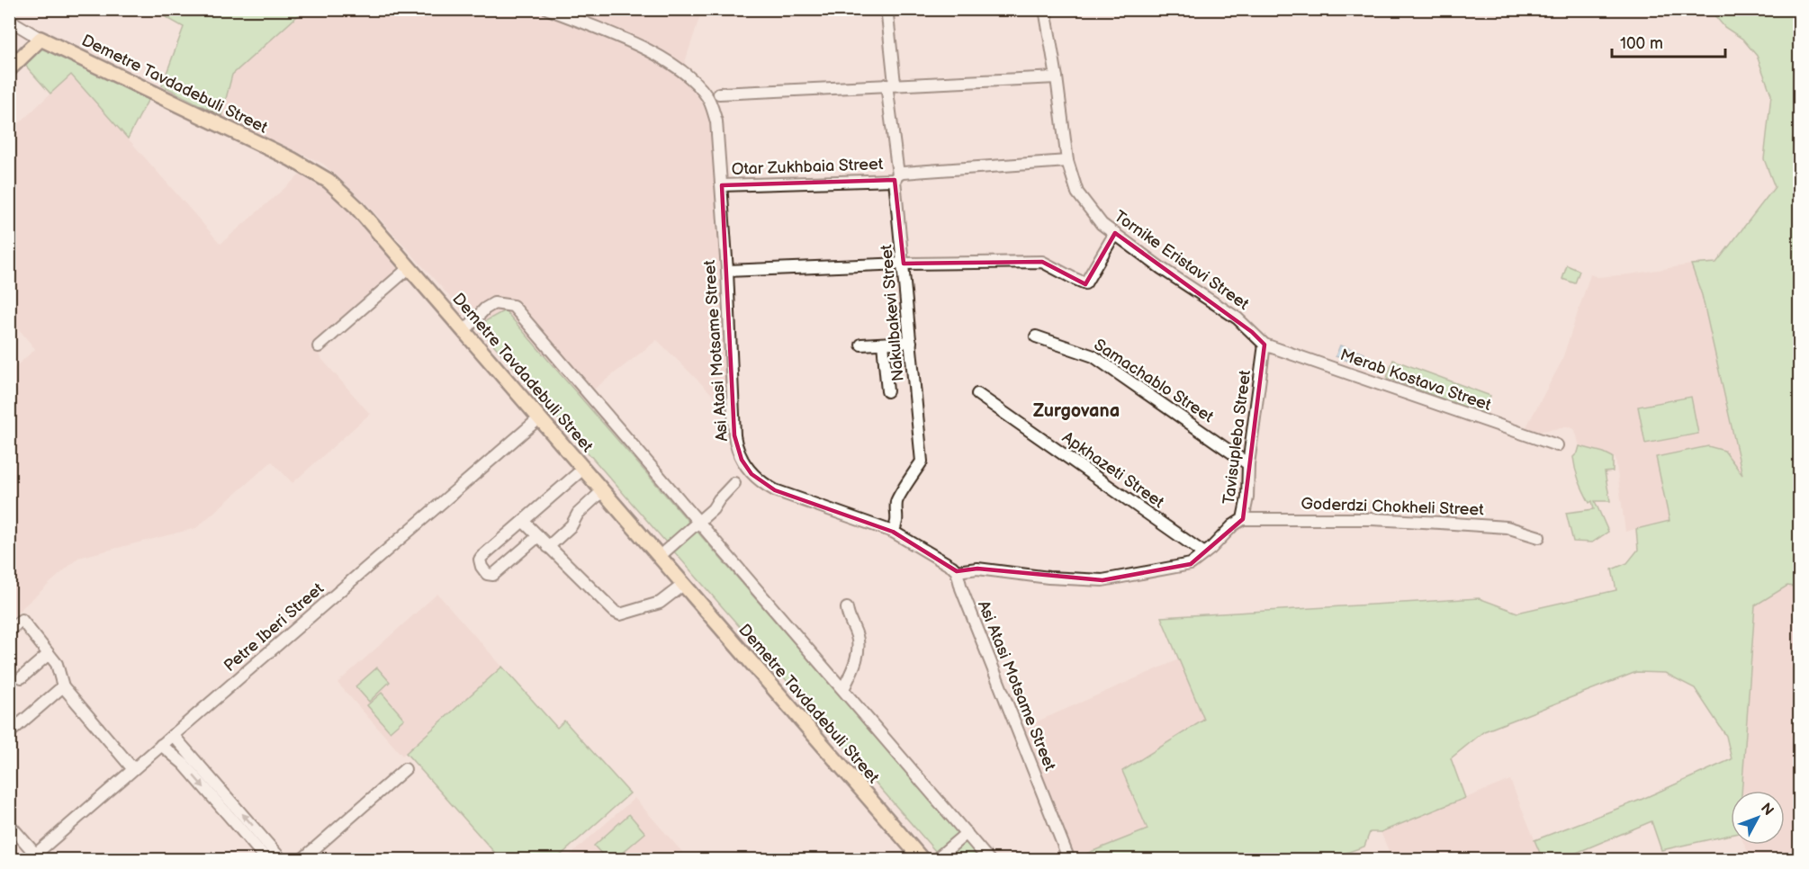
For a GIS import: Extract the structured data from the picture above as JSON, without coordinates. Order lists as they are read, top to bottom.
{
  "streets": {
    "main road": ["Demetre Tavdadebuli Street"],
    "street": [
      "Otar Zukhbaia Street",
      "Tornike Eristavi Street",
      "Nakulbakevi Street",
      "Asi Atasi Motsame Street",
      "Merab Kostava Street",
      "Samachablo Street",
      "Tavisupleba Street",
      "Apkhazeti Street",
      "Goderdzi Chokheli Street",
      "Petre Iberi Street"
    ]
  },
  "crossings": [
    ["Demetre Tavdadebuli Street", "Petre Iberi Street"],
    ["Otar Zukhbaia Street", "Tornike Eristavi Street"],
    ["Otar Zukhbaia Street", "Nakulbakevi Street"],
    ["Otar Zukhbaia Street", "Asi Atasi Motsame Street"],
    ["Tornike Eristavi Street", "Merab Kostava Street"],
    ["Tornike Eristavi Street", "Tavisupleba Street"],
    ["Nakulbakevi Street", "Asi Atasi Motsame Street"],
    ["Asi Atasi Motsame Street", "Tavisupleba Street"],
    ["Merab Kostava Street", "Tavisupleba Street"],
    ["Samachablo Street", "Tavisupleba Street"],
    ["Tavisupleba Street", "Apkhazeti Street"],
    ["Tavisupleba Street", "Goderdzi Chokheli Street"]
  ],
  "districts": ["Zurgovana"],
  "scale_bar": "100 m",
  "north": "top right"
}
